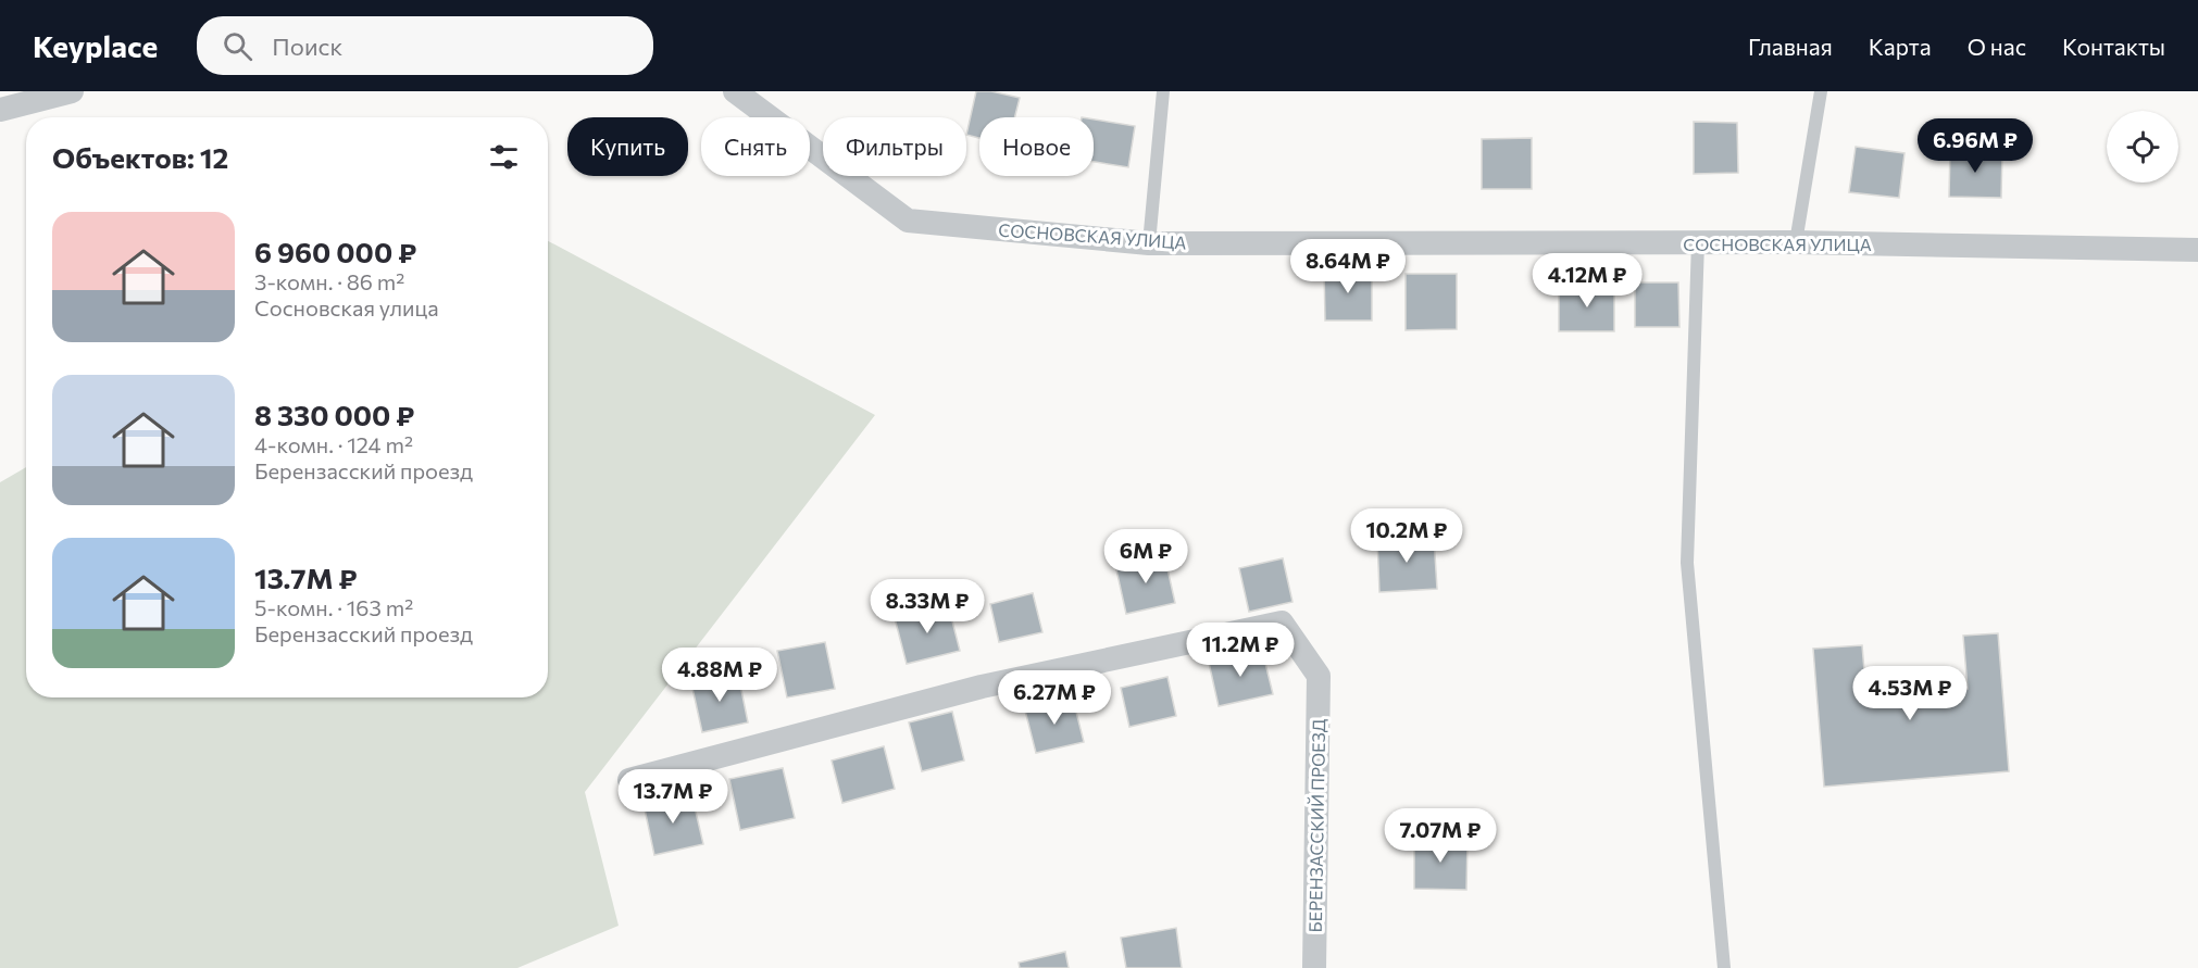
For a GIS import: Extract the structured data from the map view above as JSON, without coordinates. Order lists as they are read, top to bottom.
{
  "streets": {
    "street": ["СОСНОВСКАЯ УЛИЦА", "БЕРЕНЗАССКИЙ ПРОЕЗД"]
  },
  "page": {
    "header": "Keyplace",
    "search": "Поиск",
    "nav": [
      "Главная",
      "Карта",
      "О нас",
      "Контакты"
    ],
    "chip": [
      "Купить",
      "Снять",
      "Фильтры",
      "Новое"
    ],
    "heading": "Объектов: 12",
    "price": [
      "6.96M ₽",
      "8.64M ₽",
      "4.12M ₽",
      "10.2M ₽",
      "6M ₽",
      "8.33M ₽",
      "11.2M ₽",
      "4.88M ₽",
      "4.53M ₽",
      "6.27M ₽",
      "13.7M ₽",
      "7.07M ₽"
    ],
    "list": [
      {
        "name": "6 960 000 ₽",
        "note": "3-комн. · 86 m² · Сосновская улица"
      },
      {
        "name": "8 330 000 ₽",
        "note": "4-комн. · 124 m² · Берензасский проезд"
      },
      {
        "name": "13.7M ₽",
        "note": "5-комн. · 163 m² · Берензасский проезд"
      }
    ]
  }
}
